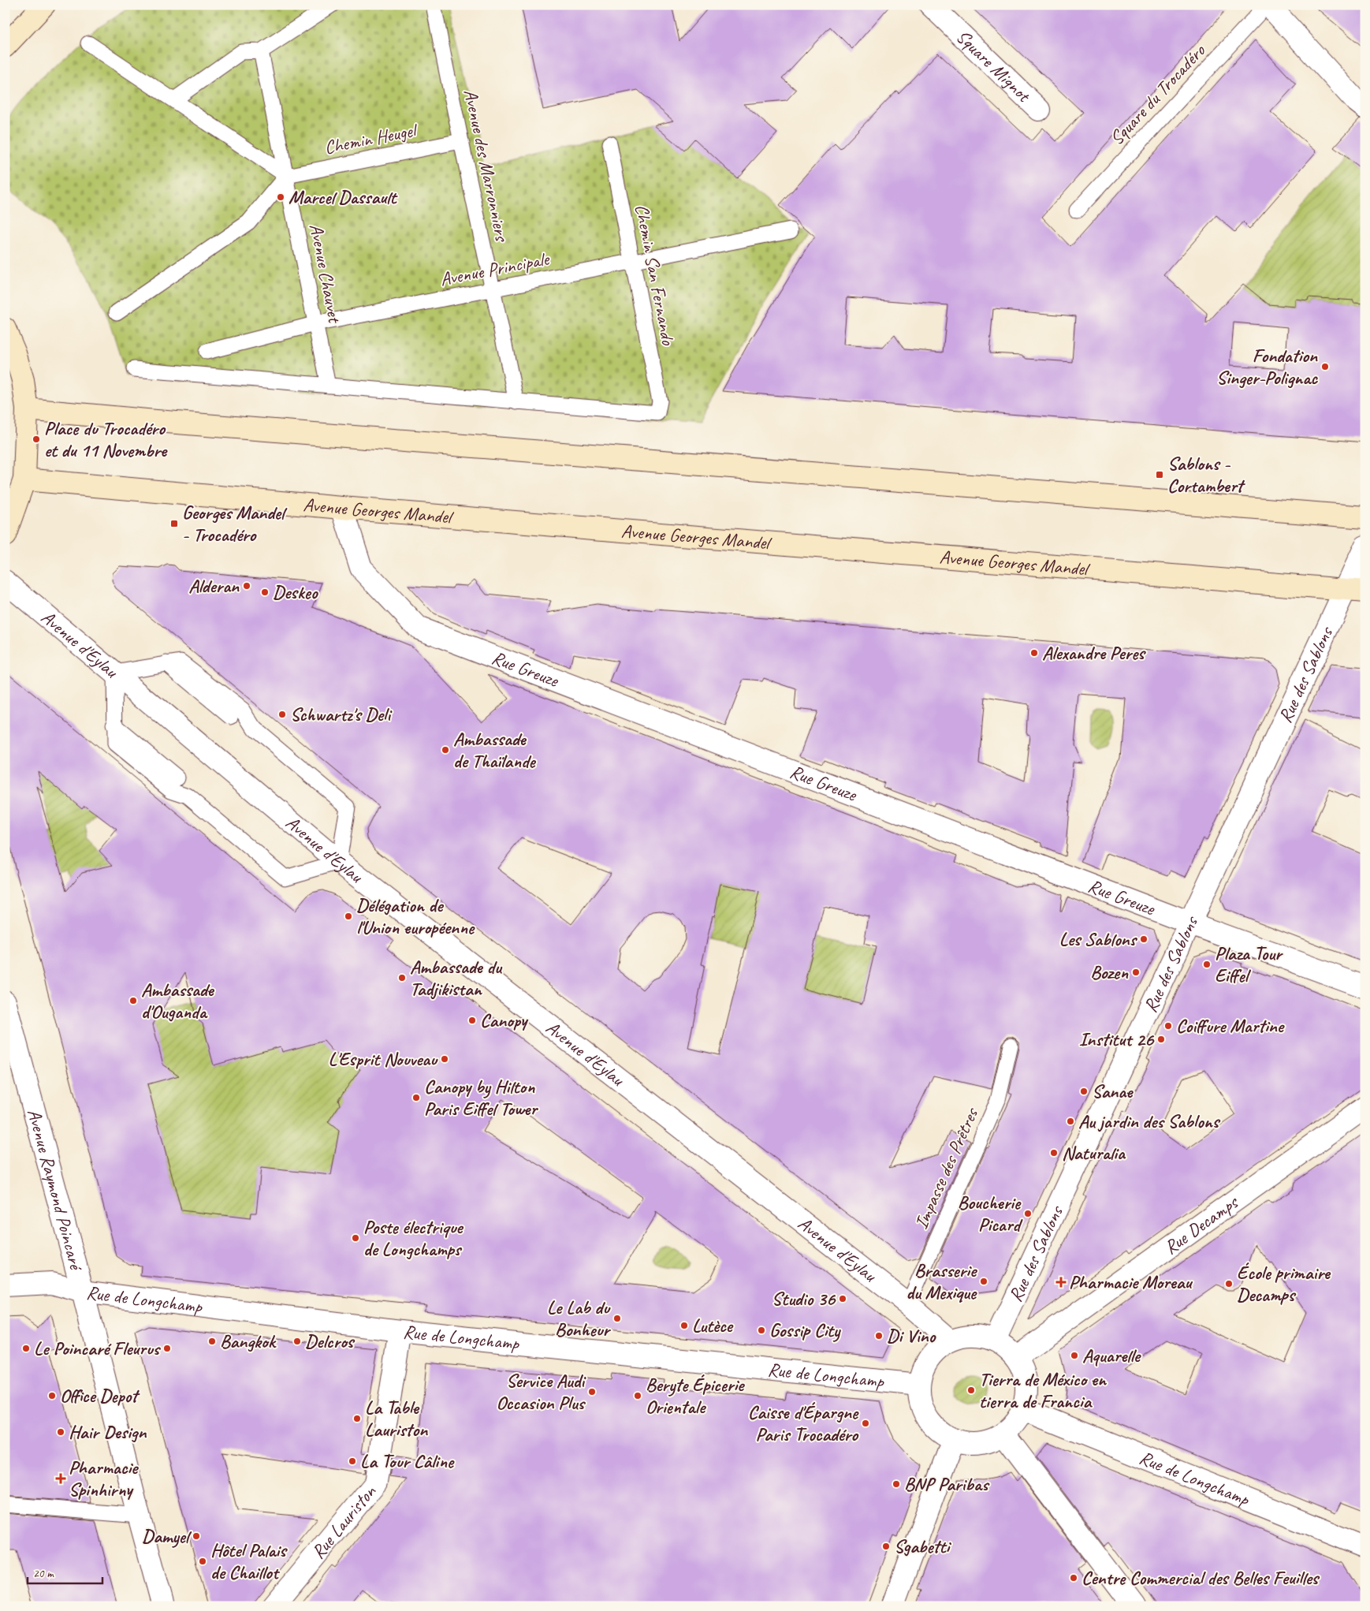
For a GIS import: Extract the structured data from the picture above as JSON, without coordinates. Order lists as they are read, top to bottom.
{
  "streets": {
    "main road": ["Avenue Georges Mandel"],
    "street": [
      "Square Mignot",
      "Avenue d'Eylau",
      "Rue Greuze",
      "Rue des Sablons",
      "Avenue Raymond Poincaré",
      "Rue Decamps",
      "Rue de Longchamp",
      "Rue Lauriston"
    ],
    "lane": [
      "Square du Trocadéro",
      "Chemin Heugel",
      "Avenue des Marronniers",
      "Avenue Principale",
      "Avenue Chauvet",
      "Chemin San Fernando",
      "Impasse des Prêtres"
    ]
  },
  "crossings": [
    ["Chemin Heugel", "Avenue des Marronniers"],
    ["Chemin Heugel", "Avenue Chauvet"],
    ["Avenue des Marronniers", "Avenue Principale"],
    ["Avenue des Marronniers", "Chemin San Fernando"],
    ["Avenue Principale", "Avenue Chauvet"],
    ["Avenue Principale", "Chemin San Fernando"],
    ["Avenue Georges Mandel", "Rue Greuze"],
    ["Avenue Georges Mandel", "Rue des Sablons"],
    ["Avenue d'Eylau", "Rue des Sablons"],
    ["Avenue d'Eylau", "Impasse des Prêtres"],
    ["Avenue d'Eylau", "Rue Decamps"],
    ["Avenue d'Eylau", "Rue de Longchamp"],
    ["Rue Greuze", "Rue des Sablons"],
    ["Rue des Sablons", "Rue Decamps"],
    ["Rue des Sablons", "Rue de Longchamp"],
    ["Avenue Raymond Poincaré", "Rue de Longchamp"],
    ["Rue Decamps", "Rue de Longchamp"],
    ["Rue de Longchamp", "Rue Lauriston"]
  ],
  "places": {
    "other": [
      "Marcel Dassault",
      "Fondation Singer-Polignac",
      "Place du Trocadéro et du 11 Novembre",
      "Alderan",
      "Deskeo",
      "Alexandre Peres",
      "Schwartz's Deli",
      "Ambassade de Thaïlande",
      "Délégation de l'Union européenne",
      "Les Sablons",
      "Plaza Tour Eiffel",
      "Bozen",
      "Ambassade du Tadjikistan",
      "Ambassade d'Ouganda",
      "Canopy",
      "Coiffure Martine",
      "Institut 26",
      "L'Esprit Nouveau",
      "Sanae",
      "Canopy by Hilton Paris Eiffel Tower",
      "Au jardin des Sablons",
      "Naturalia",
      "Boucherie Picard",
      "Poste électrique de Longchamps",
      "Brasserie du Mexique",
      "École primaire Decamps",
      "Studio 36",
      "Le Lab du Bonheur",
      "Lutèce",
      "Gossip City",
      "Di Vino",
      "Bangkok",
      "Delcros",
      "Le Poincaré",
      "Fleurus",
      "Aquarelle",
      "Tierra de México en tierra de Francia",
      "Service Audi Occasion Plus",
      "Office Depot",
      "Beryte Épicerie Orientale",
      "La Table Lauriston",
      "Caisse d'Épargne Paris Trocadéro",
      "Hair Design",
      "La Tour Câline",
      "BNP Paribas",
      "Damyel",
      "Sgabetti",
      "Hôtel Palais de Chaillot",
      "Centre Commercial des Belles Feuilles"
    ],
    "transit": ["Sablons - Cortambert", "Georges Mandel - Trocadéro"],
    "health": ["Pharmacie Moreau", "Pharmacie Spinhirny"]
  },
  "scale_bar": "20 m"
}
